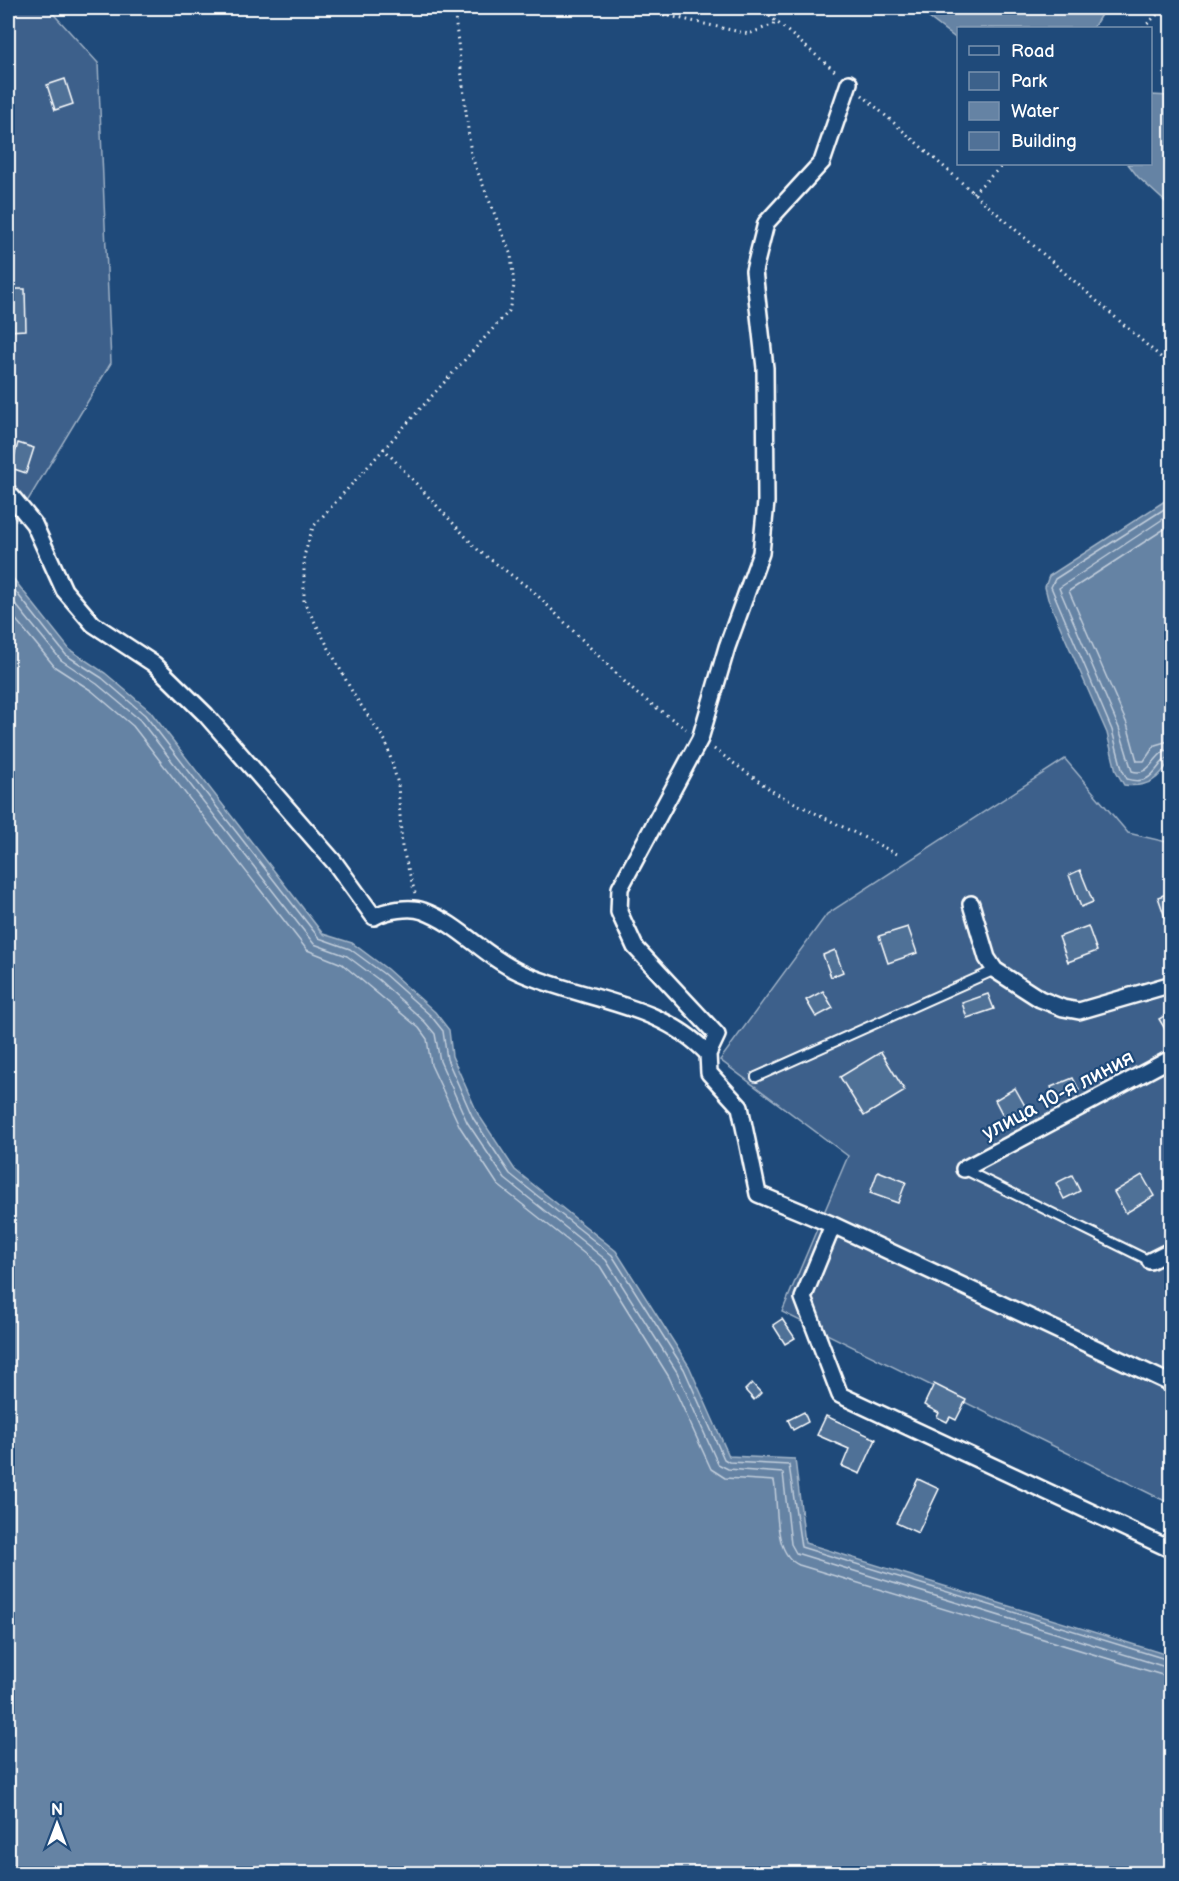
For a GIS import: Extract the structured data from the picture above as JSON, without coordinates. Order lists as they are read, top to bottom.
{
  "streets": {
    "street": ["улица 10-я линия"]
  },
  "legend": [
    "Road",
    "Park",
    "Water",
    "Building"
  ],
  "north": "top"
}
